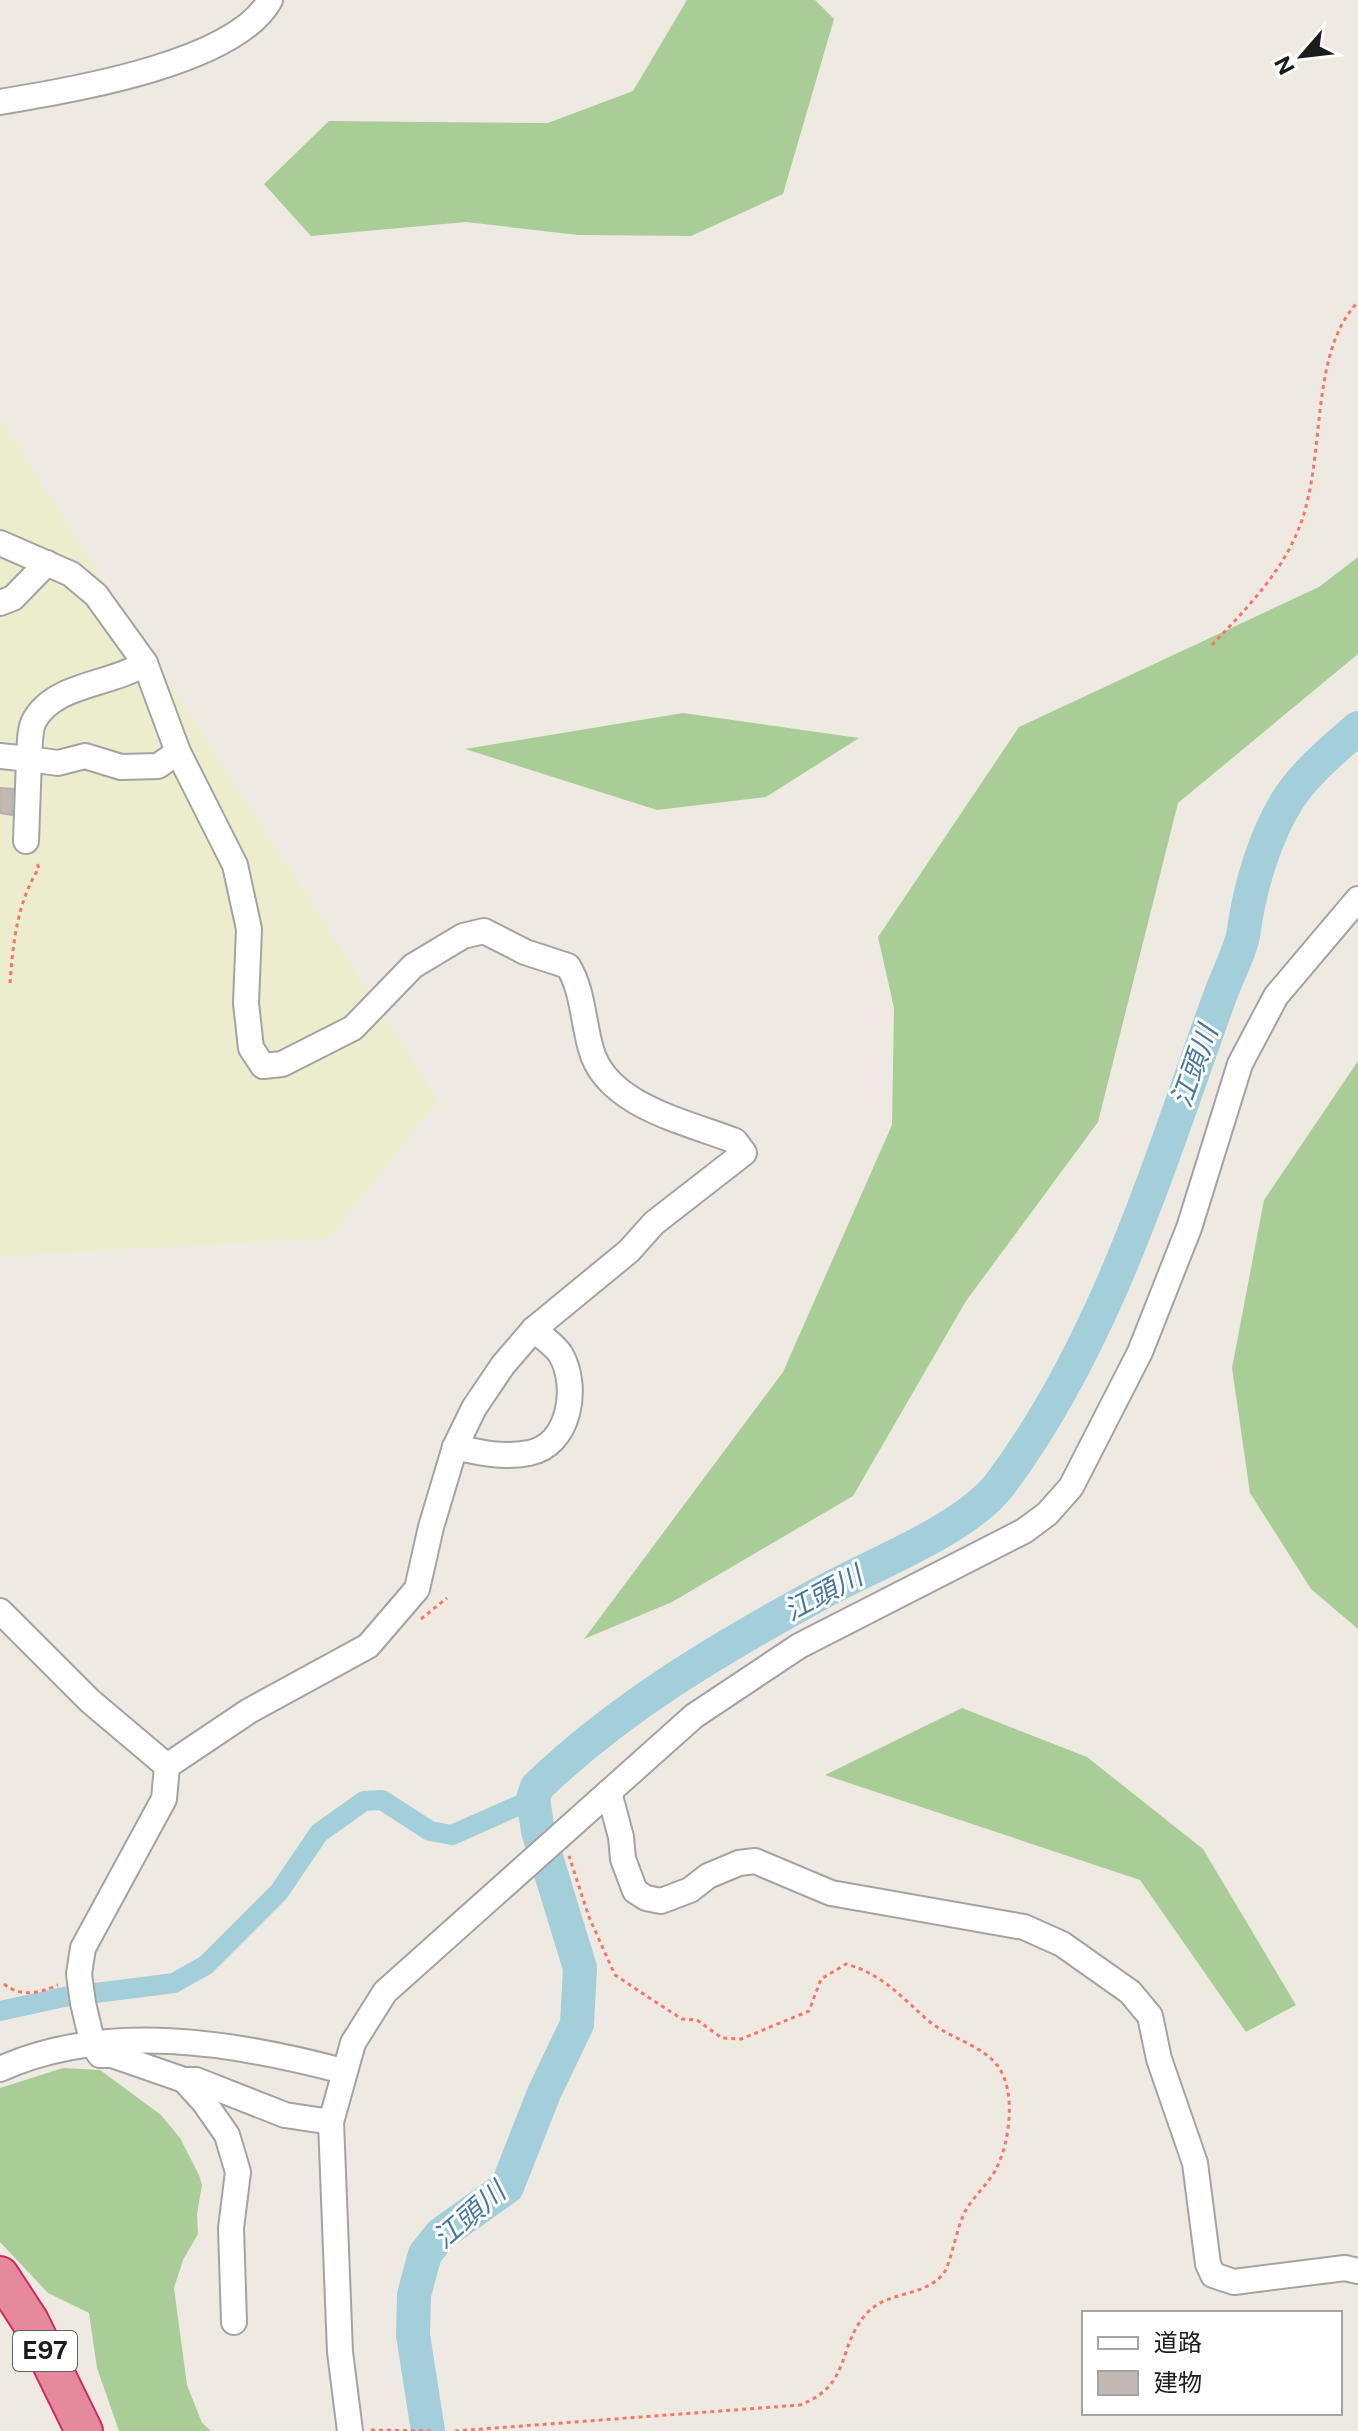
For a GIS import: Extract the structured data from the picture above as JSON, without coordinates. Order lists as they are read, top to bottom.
{
  "streets": {
    "highway": ["E97"]
  },
  "water": ["江頭川"],
  "legend": ["道路", "建物"],
  "north": "bottom left"
}
